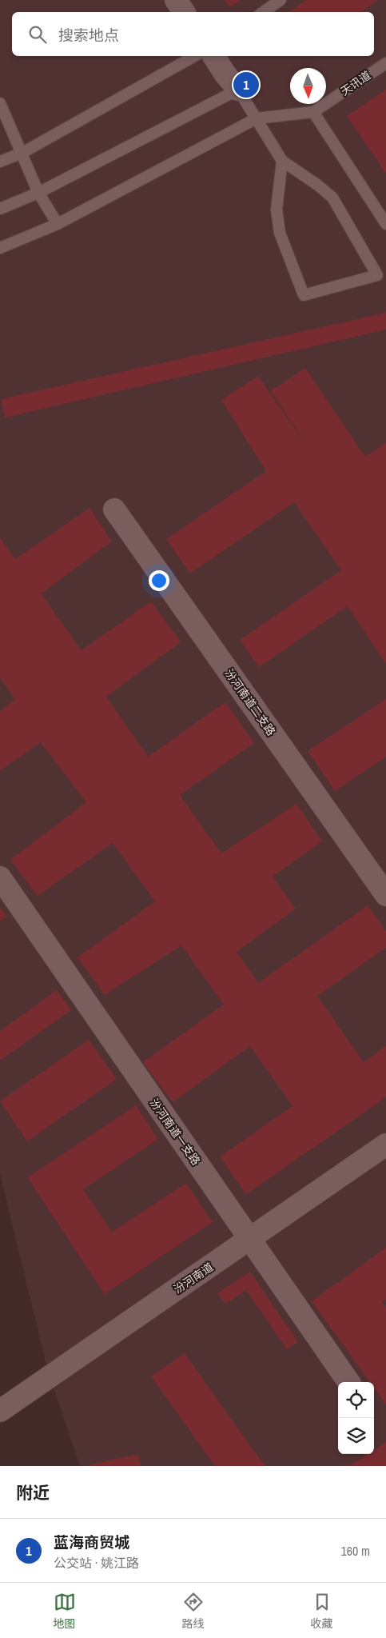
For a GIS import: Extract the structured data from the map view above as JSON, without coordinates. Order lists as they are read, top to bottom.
{
  "streets": {
    "street": ["汾河南道二支路", "汾河南道一支路", "汾河南道"],
    "lane": ["天讯道"]
  },
  "crossings": [
    ["汾河南道一支路", "汾河南道"]
  ],
  "north": "bottom",
  "page": {
    "search": "搜索地点",
    "pins": "1",
    "heading": "附近",
    "list": [
      {
        "mark": "1",
        "name": "蓝海商贸城",
        "note": "公交站 · 姚江路",
        "value": "160 m"
      }
    ],
    "nav": ["地图", "路线", "收藏"]
  }
}
